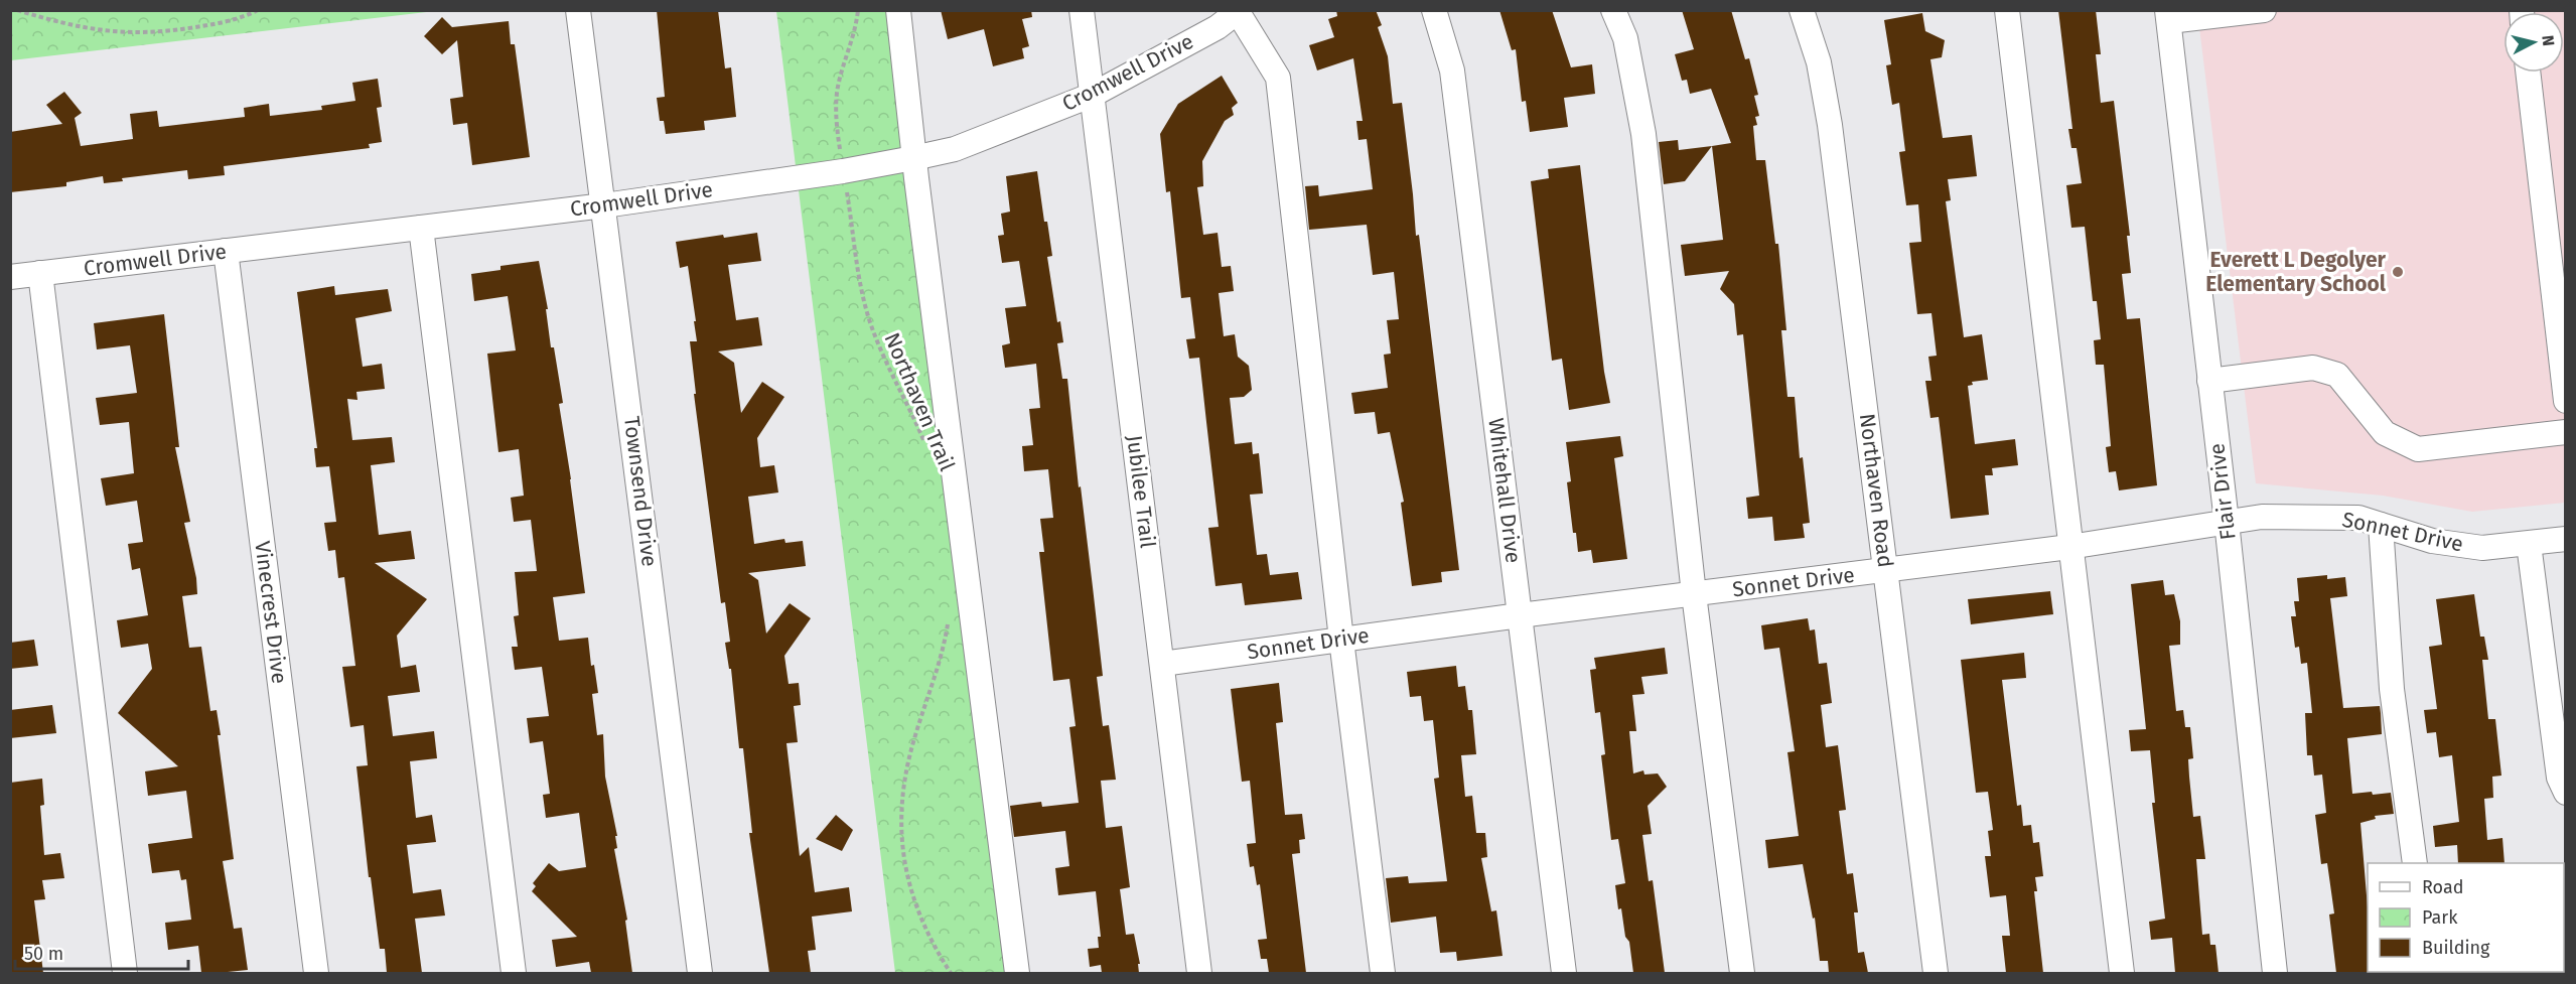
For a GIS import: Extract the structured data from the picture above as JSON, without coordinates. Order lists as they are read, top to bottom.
{
  "streets": {
    "street": [
      "Cromwell Drive",
      "Whitehall Drive",
      "Northaven Road",
      "Townsend Drive",
      "Jubilee Trail",
      "Flair Drive",
      "Sonnet Drive",
      "Vinecrest Drive"
    ],
    "path": ["Northaven Trail"]
  },
  "crossings": [
    ["Cromwell Drive", "Northaven Trail"],
    ["Cromwell Drive", "Townsend Drive"],
    ["Cromwell Drive", "Jubilee Trail"],
    ["Cromwell Drive", "Vinecrest Drive"],
    ["Whitehall Drive", "Sonnet Drive"],
    ["Northaven Road", "Sonnet Drive"],
    ["Jubilee Trail", "Sonnet Drive"],
    ["Flair Drive", "Sonnet Drive"]
  ],
  "places": ["Everett L Degolyer Elementary School"],
  "legend": ["Road", "Park", "Building"],
  "scale_bar": "50 m",
  "north": "right"
}
